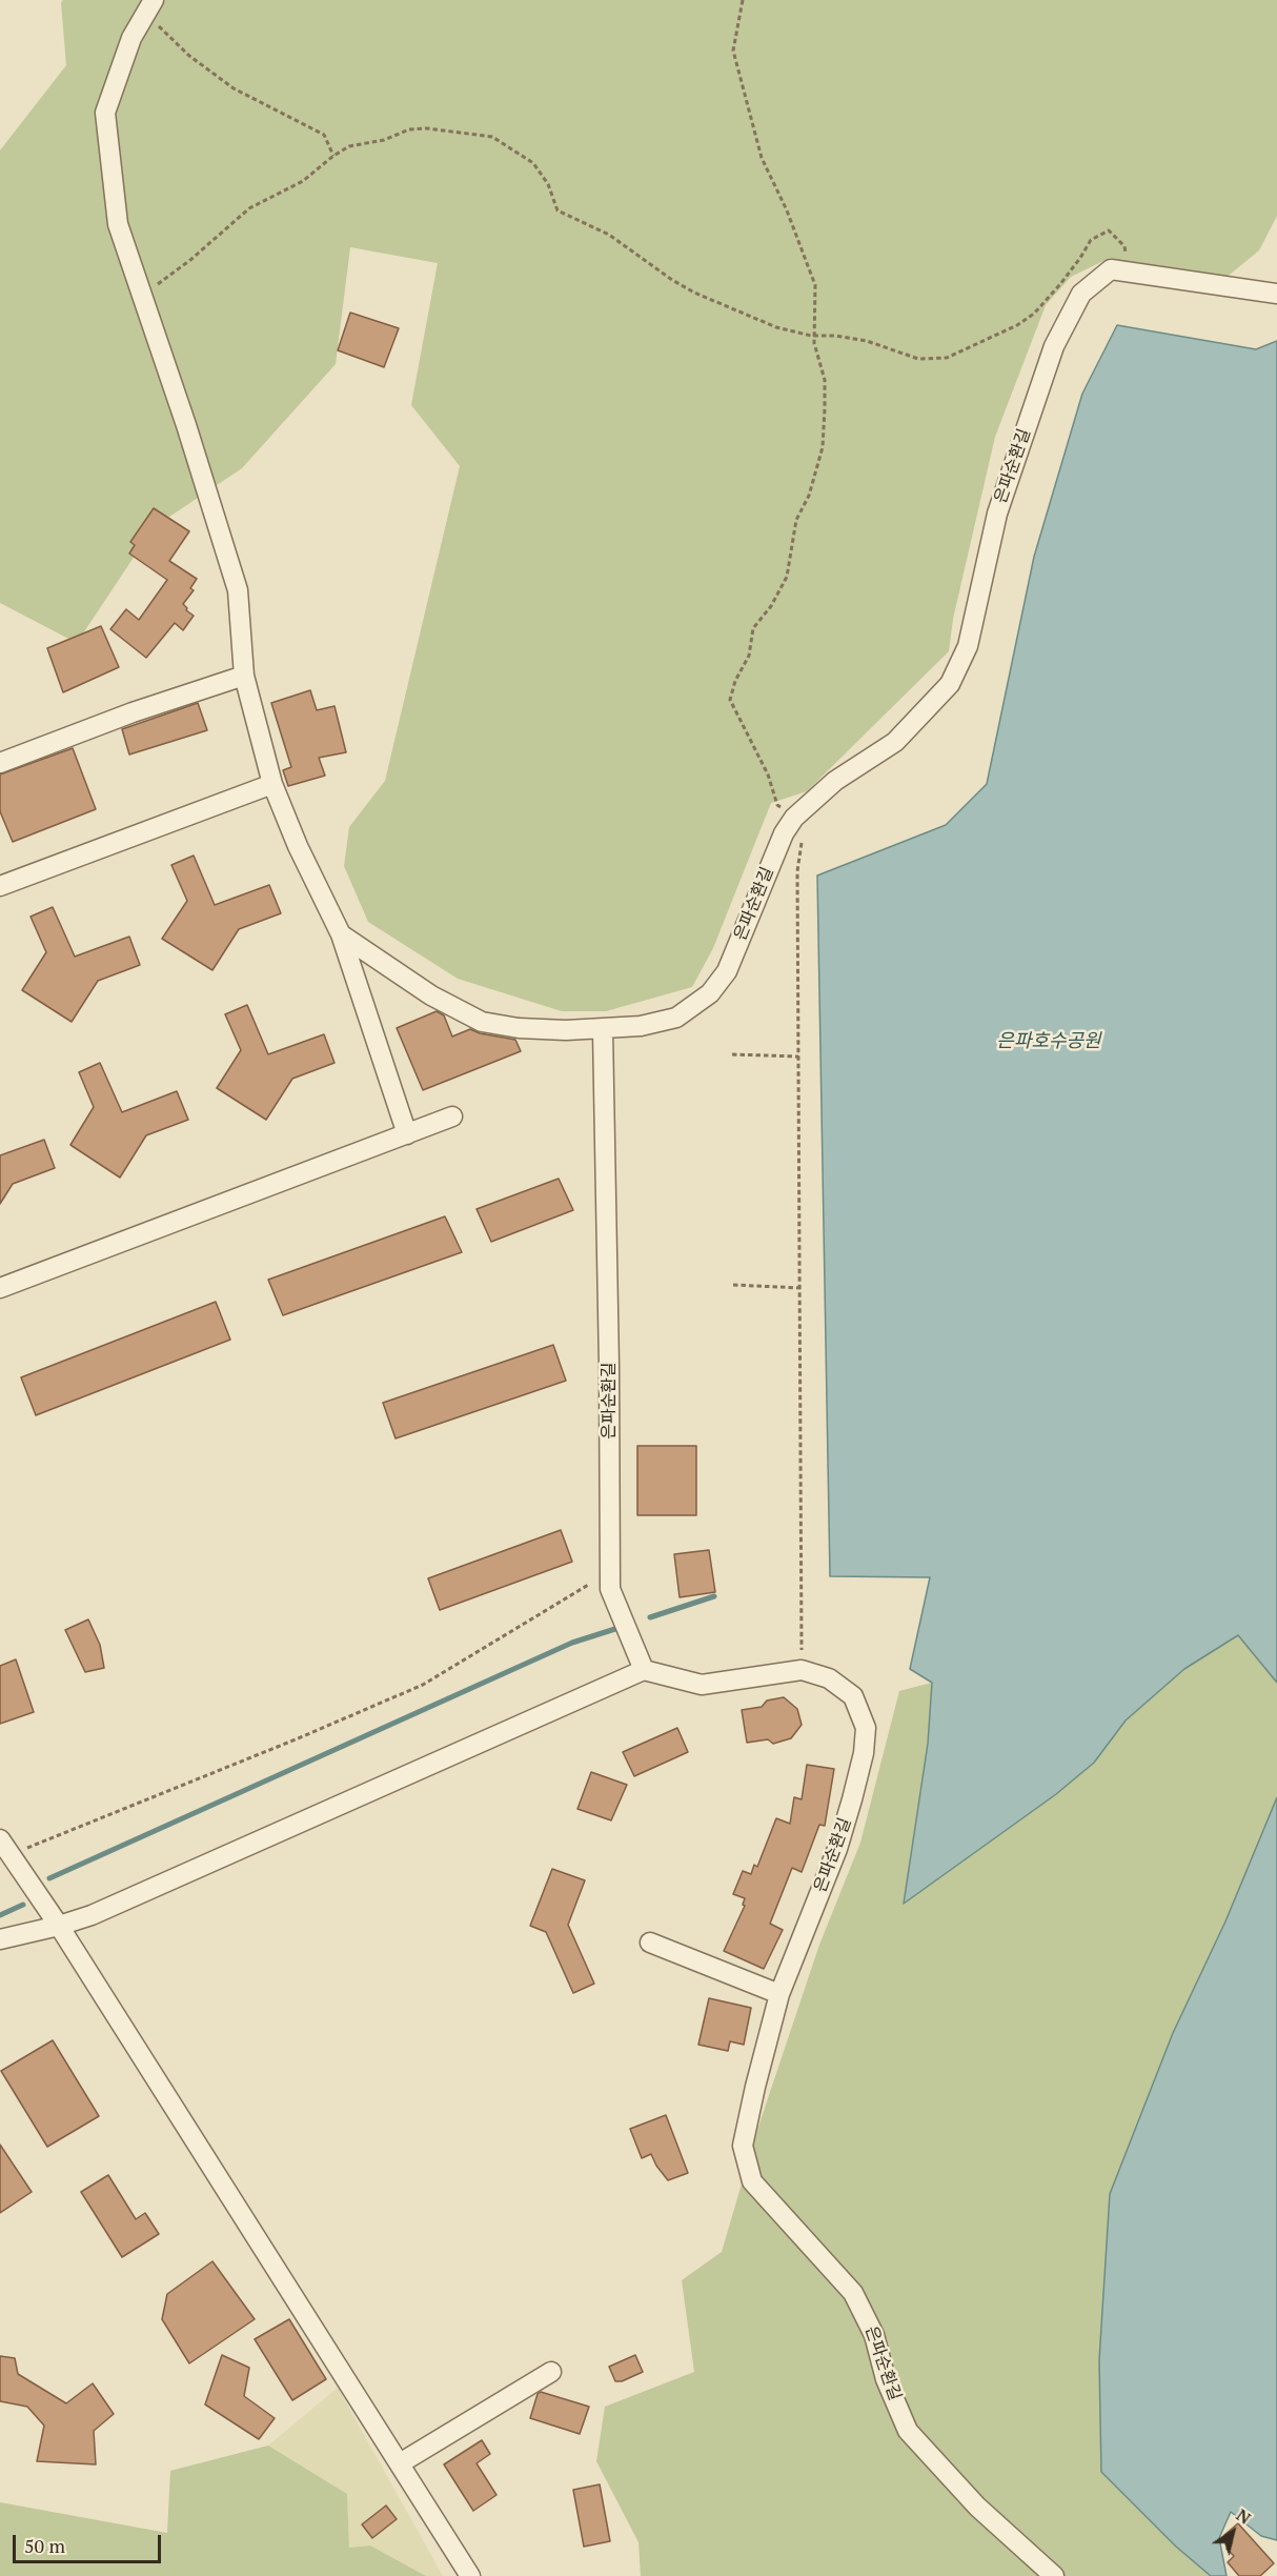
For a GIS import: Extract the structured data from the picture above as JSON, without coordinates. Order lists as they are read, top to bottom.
{
  "streets": {
    "street": ["은파순환길"]
  },
  "water": ["은파호수공원"],
  "scale_bar": "50 m",
  "north": "top right"
}
